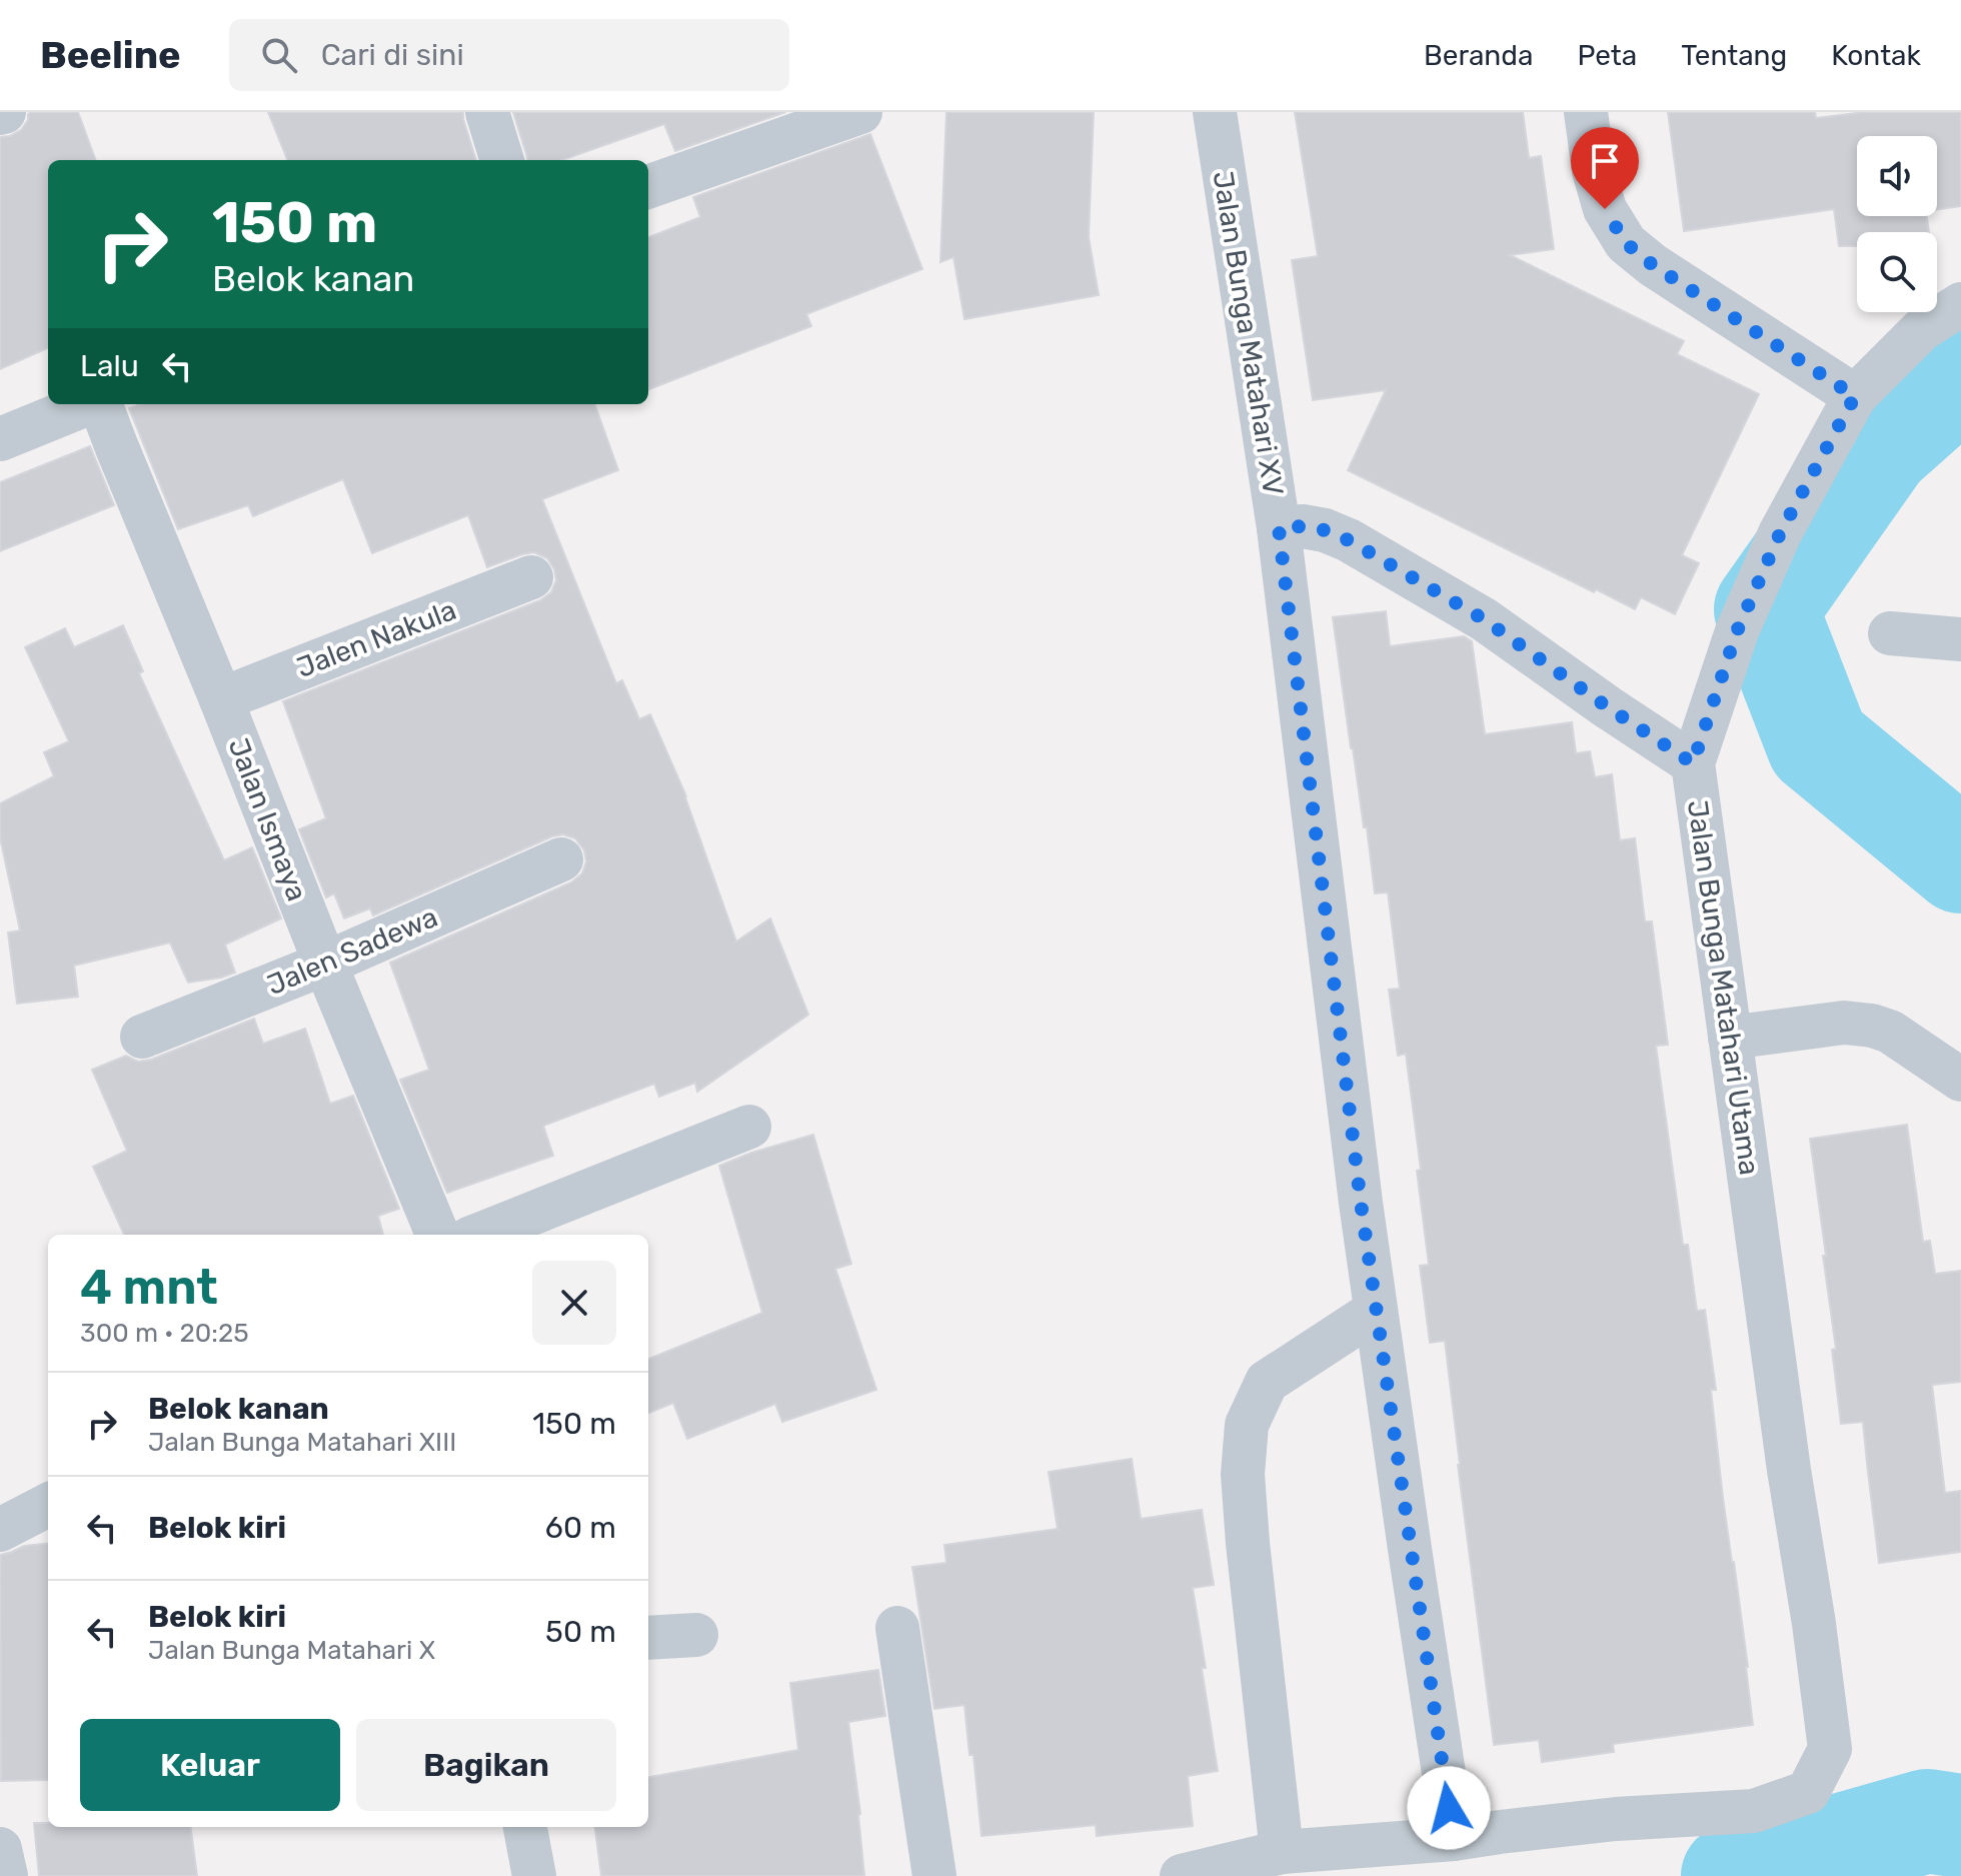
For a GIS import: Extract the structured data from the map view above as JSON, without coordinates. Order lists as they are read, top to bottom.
{
  "streets": {
    "street": [
      "Jalan Bunga Matahari XV",
      "Jalen Nakula",
      "Jalan Ismaya",
      "Jalen Sadewa",
      "Jalan Bunga Matahari Utama"
    ]
  },
  "crossings": [
    ["Jalan Bunga Matahari XV", "Jalan Bunga Matahari Utama"],
    ["Jalen Nakula", "Jalan Ismaya"],
    ["Jalan Ismaya", "Jalen Sadewa"]
  ],
  "page": {
    "header": "Beeline",
    "search": "Cari di sini",
    "nav": [
      "Beranda",
      "Peta",
      "Tentang",
      "Kontak"
    ],
    "turn": ["150 m", "Belok kanan"],
    "then": "Lalu",
    "heading": ["4 mnt", "300 m · 20:25"],
    "list": [
      {
        "name": "Belok kanan",
        "note": "Jalan Bunga Matahari XIII",
        "value": "150 m"
      },
      {
        "name": "Belok kiri",
        "value": "60 m"
      },
      {
        "name": "Belok kiri",
        "note": "Jalan Bunga Matahari X",
        "value": "50 m"
      }
    ],
    "buttons": ["Keluar", "Bagikan"]
  }
}
